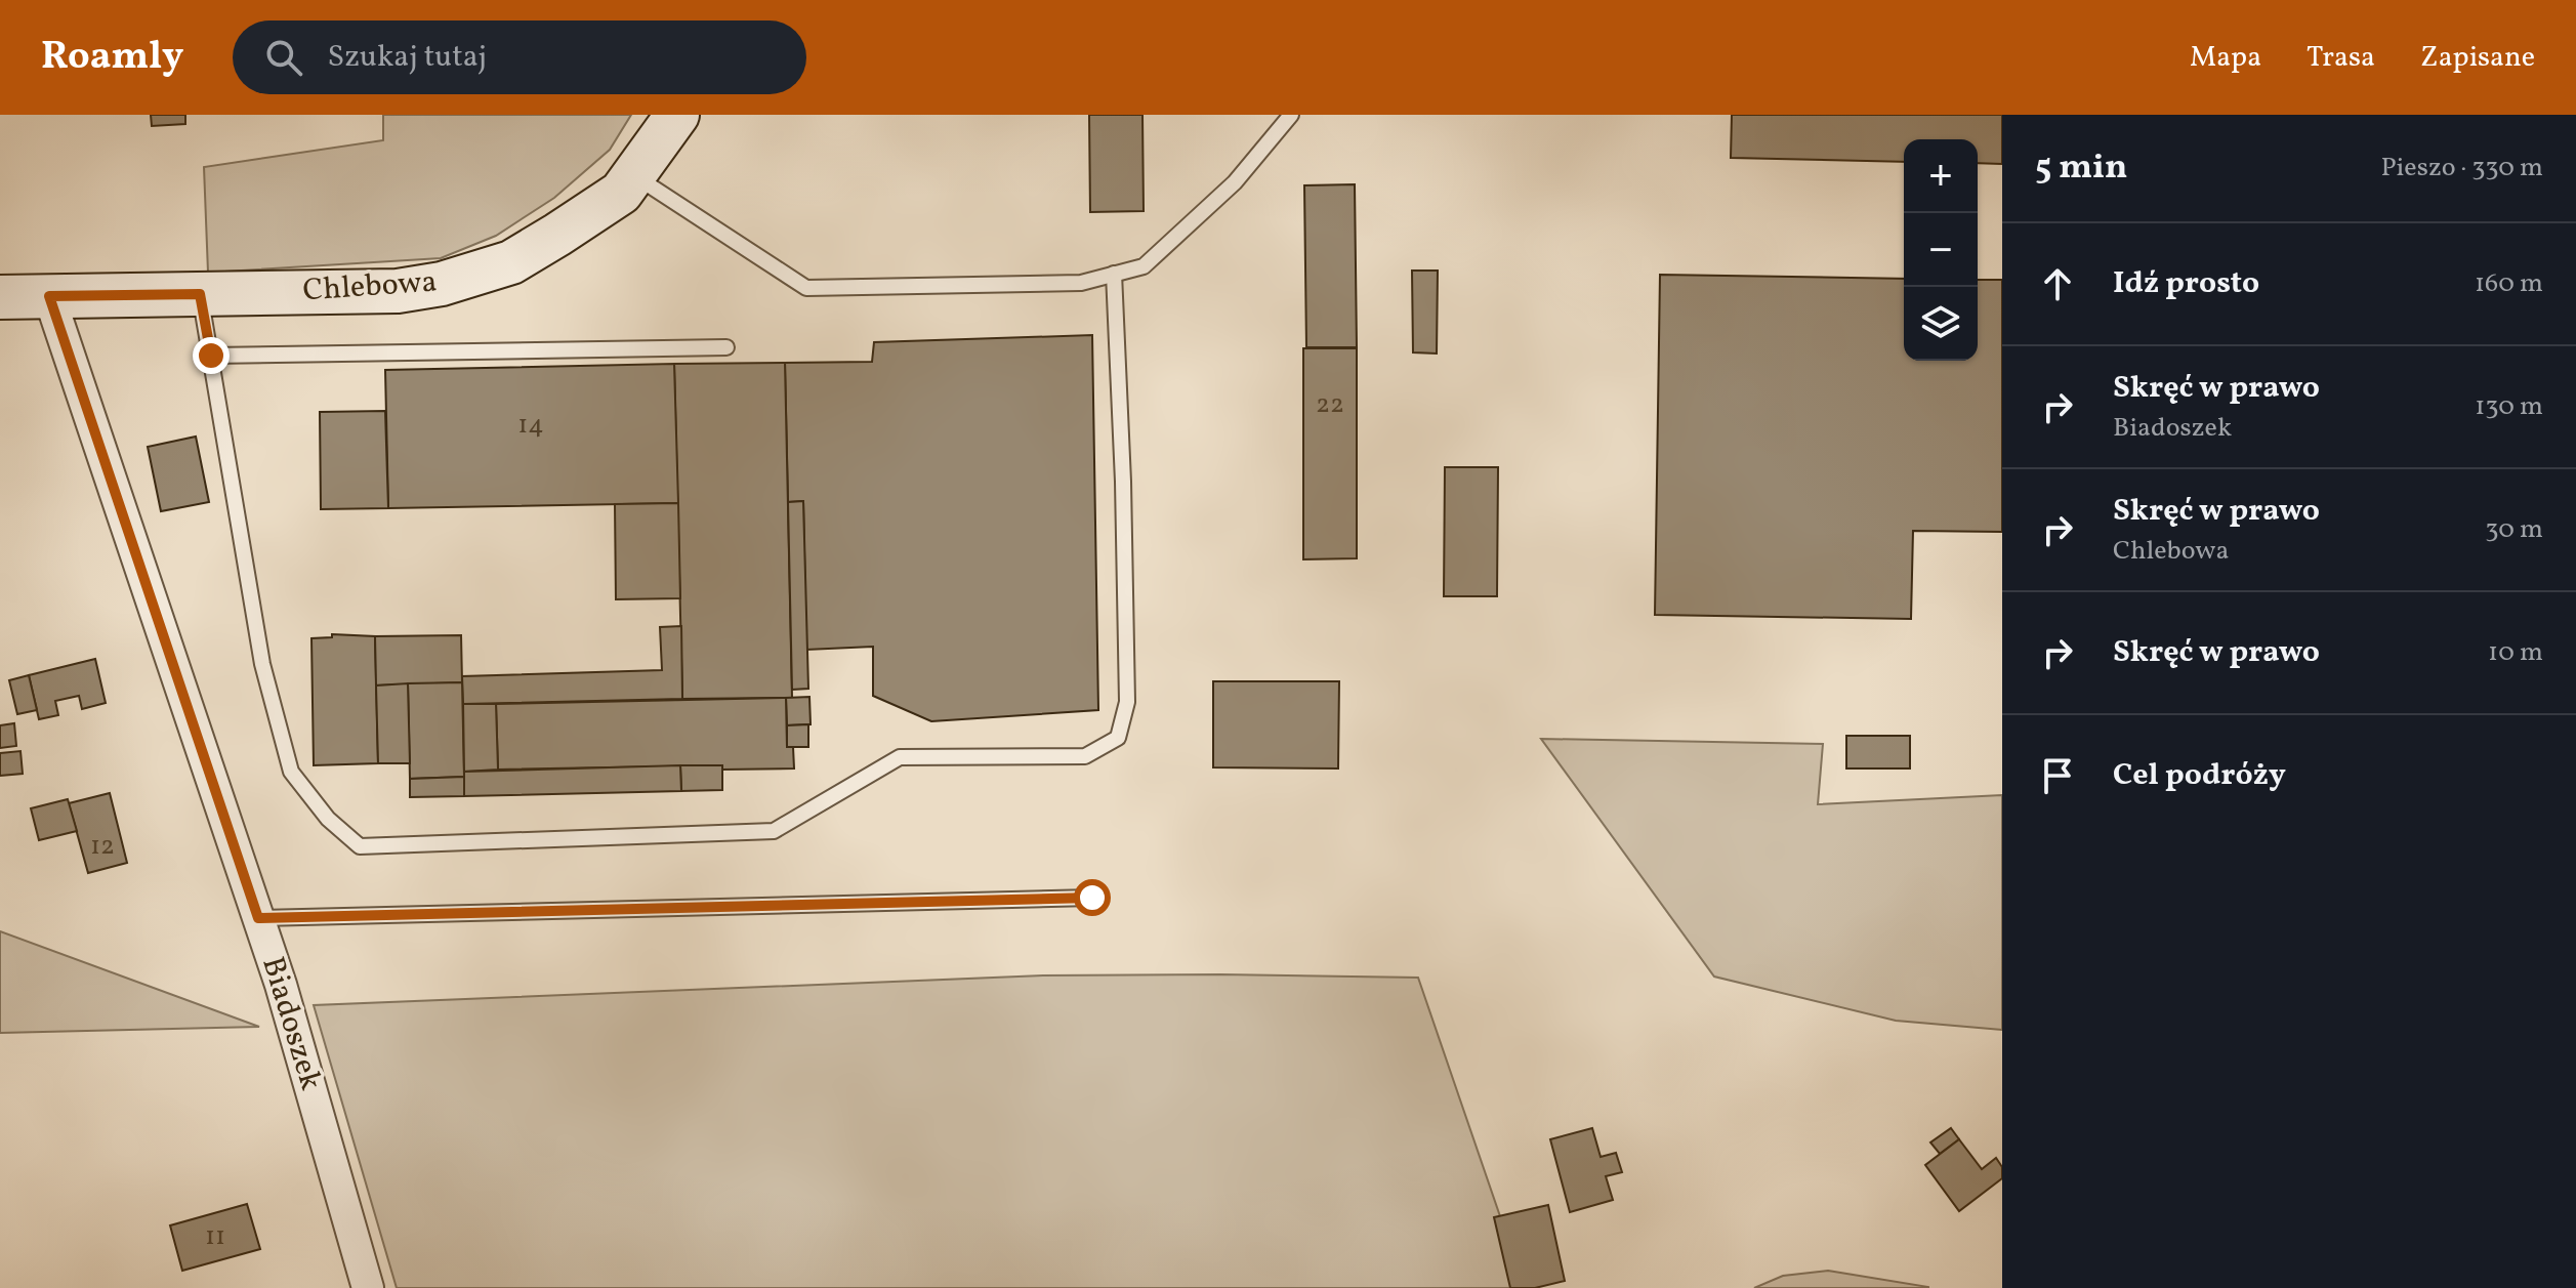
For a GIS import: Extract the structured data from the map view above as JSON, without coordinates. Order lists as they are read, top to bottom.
{
  "streets": {
    "street": ["Chlebowa", "Biadoszek"]
  },
  "crossings": [
    ["Chlebowa", "Biadoszek"]
  ],
  "house_numbers": [
    "22",
    "14",
    "12",
    "11"
  ],
  "page": {
    "header": "Roamly",
    "search": "Szukaj tutaj",
    "nav": ["Mapa", "Trasa", "Zapisane"],
    "heading": ["5 min", "Pieszo · 330 m"],
    "map_buttons": ["+", "−"],
    "list": [
      ["Idź prosto", "160 m"],
      ["Skręć w prawo", "Biadoszek", "130 m"],
      ["Skręć w prawo", "Chlebowa", "30 m"],
      ["Skręć w prawo", "10 m"],
      "Cel podróży"
    ]
  }
}
